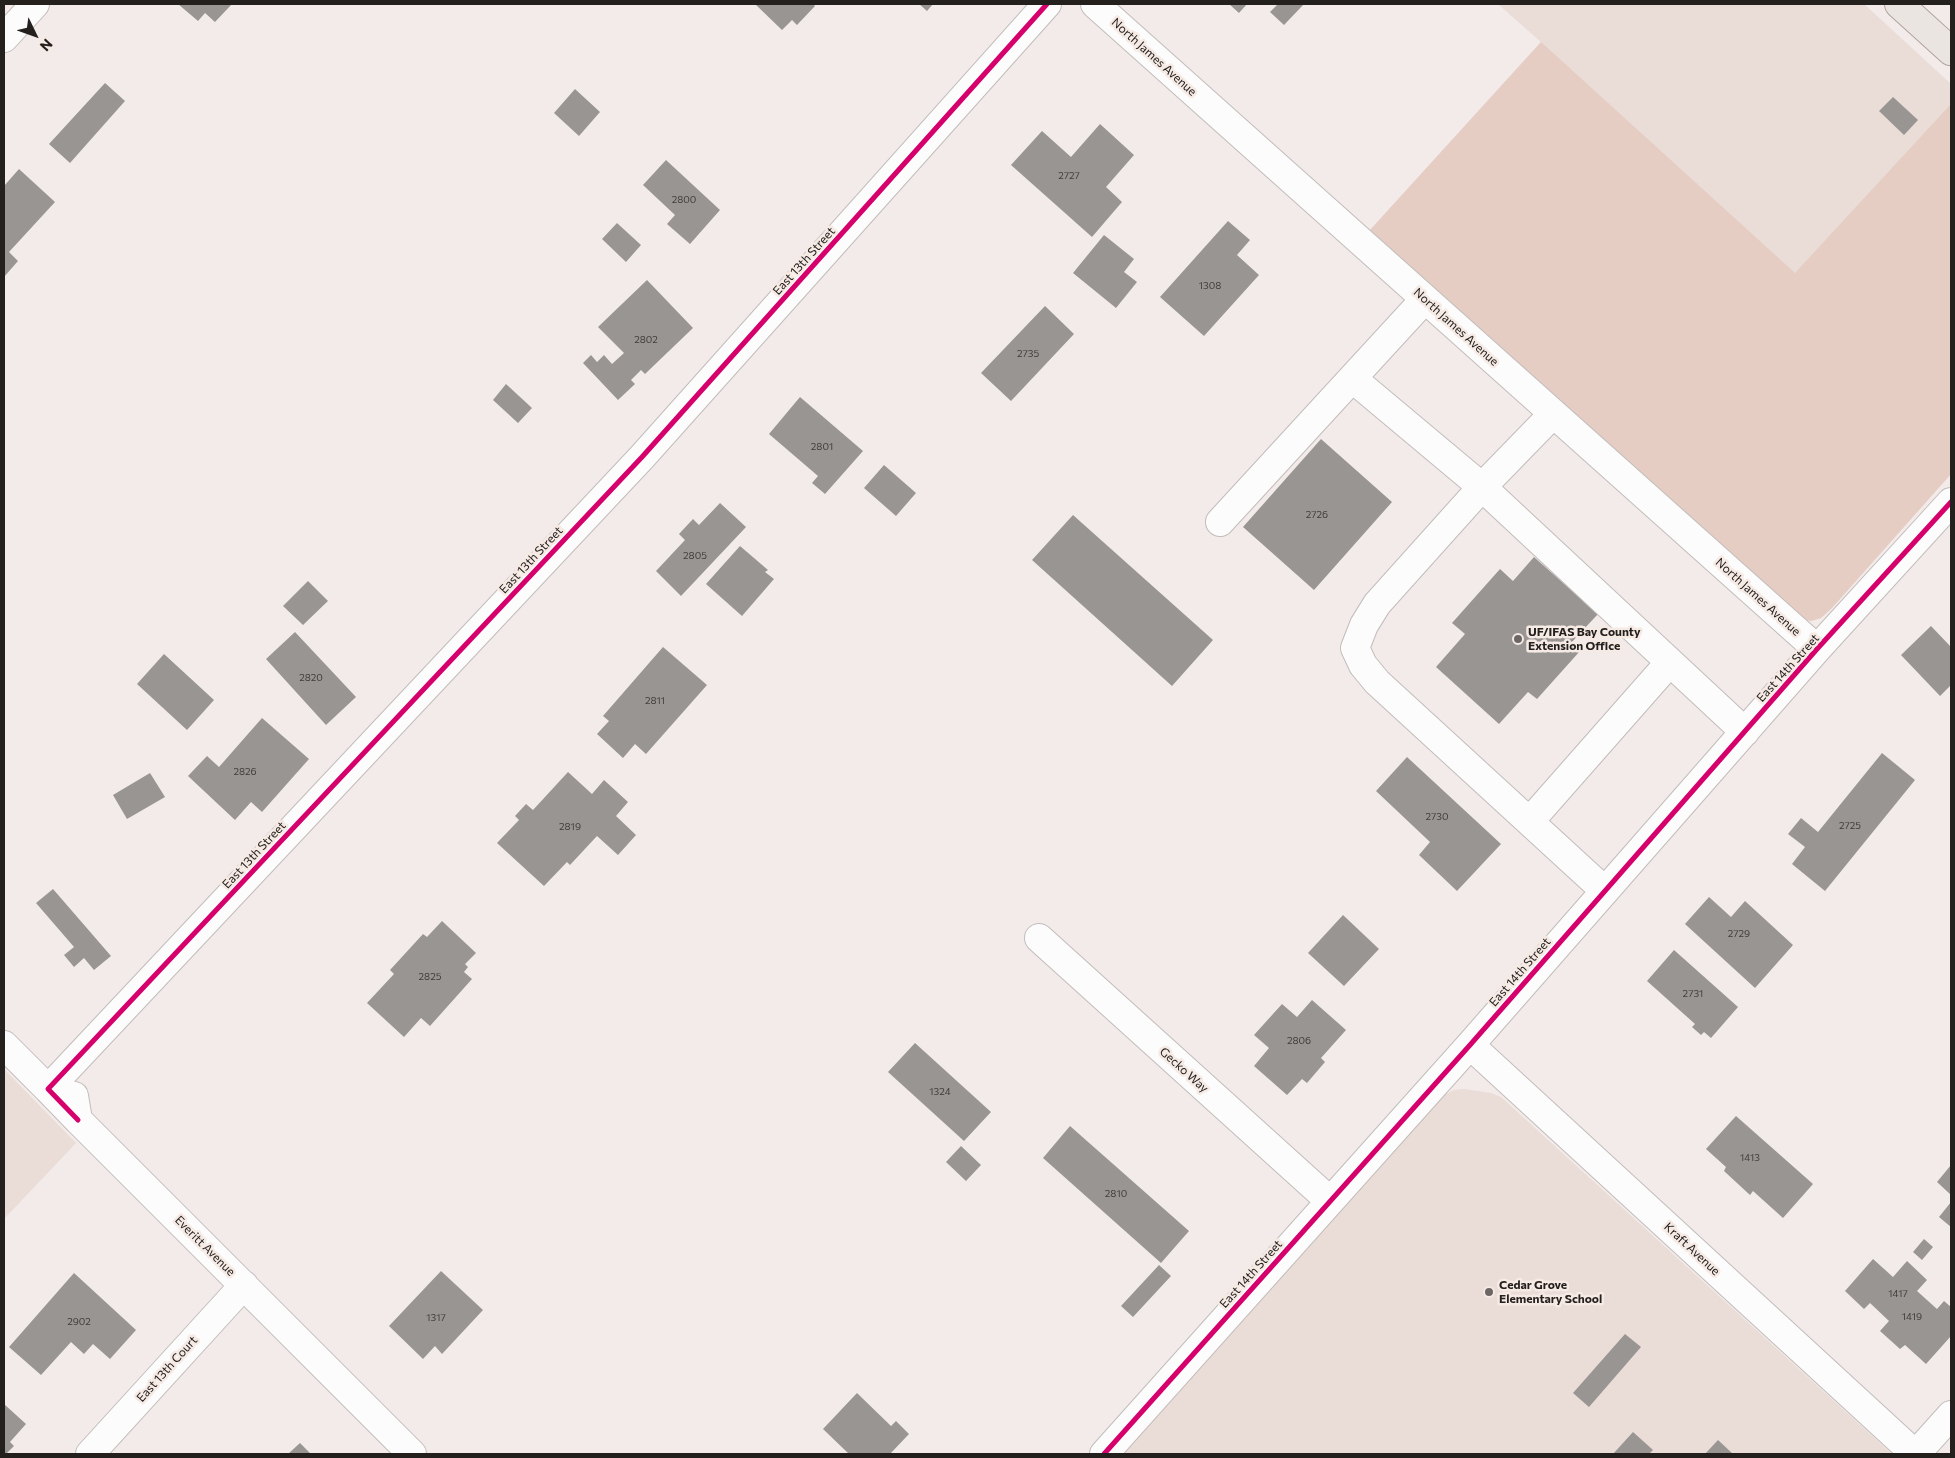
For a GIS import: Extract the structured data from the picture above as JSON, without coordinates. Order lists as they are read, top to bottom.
{
  "streets": {
    "street": [
      "North James Avenue",
      "East 13th Street",
      "East 14th Street",
      "Gecko Way",
      "Everitt Avenue",
      "Kraft Avenue",
      "East 13th Court"
    ]
  },
  "crossings": [
    ["North James Avenue", "East 14th Street"],
    ["East 13th Street", "Everitt Avenue"],
    ["East 14th Street", "Gecko Way"],
    ["East 14th Street", "Kraft Avenue"],
    ["Everitt Avenue", "East 13th Court"]
  ],
  "places": ["UF/IFAS Bay County Extension Office", "Cedar Grove Elementary School"],
  "house_numbers": [
    "2727",
    "2800",
    "1308",
    "2802",
    "2735",
    "2801",
    "2726",
    "2805",
    "2820",
    "2811",
    "2826",
    "2730",
    "2725",
    "2819",
    "2729",
    "2825",
    "2731",
    "2806",
    "1324",
    "1413",
    "2810",
    "1417",
    "1419",
    "1317",
    "2902"
  ],
  "north": "bottom right"
}
